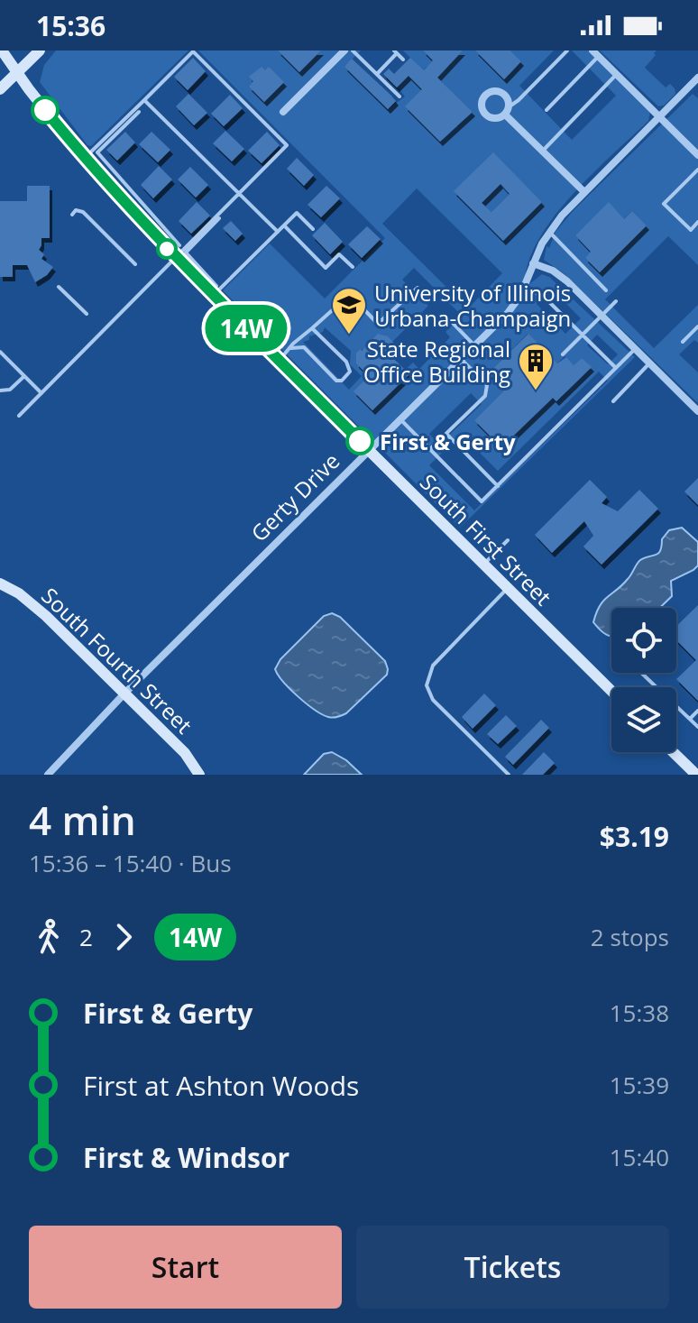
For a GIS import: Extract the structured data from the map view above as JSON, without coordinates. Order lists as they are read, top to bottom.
{
  "streets": {
    "street": ["Gerty Drive", "South First Street", "South Fourth Street"]
  },
  "crossings": [
    ["Gerty Drive", "South First Street"],
    ["Gerty Drive", "South Fourth Street"]
  ],
  "places": {
    "school or university": ["University of Illinois Urbana-Champaign"],
    "building": ["State Regional Office Building"],
    "other": ["First & Gerty"]
  },
  "lines": ["bus line 14W"],
  "page": {
    "status": "15:36",
    "on_map": "14W",
    "heading": ["4 min", "15:36 – 15:40 · Bus", "$3.19"],
    "legs": ["2", "14W", "2 stops"],
    "list": [
      {
        "name": "First & Gerty",
        "value": "15:38"
      },
      {
        "name": "First at Ashton Woods",
        "value": "15:39"
      },
      {
        "name": "First & Windsor",
        "value": "15:40"
      }
    ],
    "buttons": ["Start", "Tickets"]
  }
}
